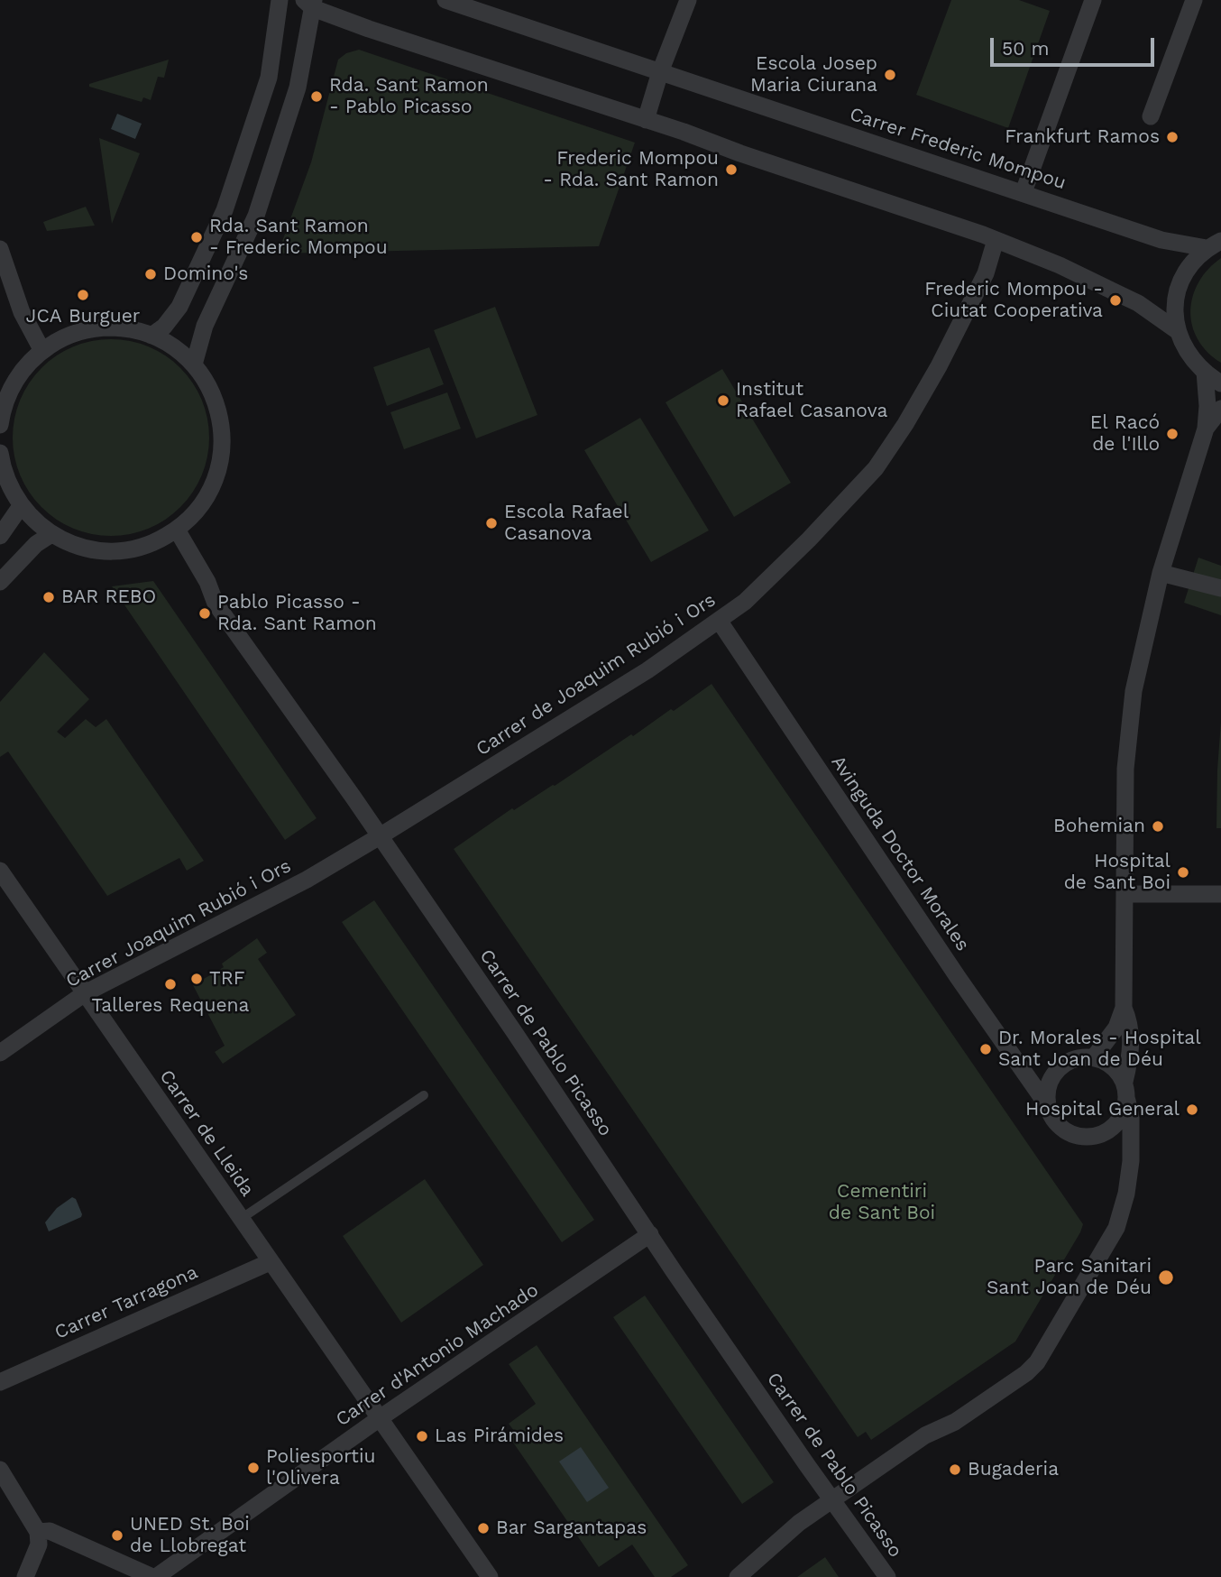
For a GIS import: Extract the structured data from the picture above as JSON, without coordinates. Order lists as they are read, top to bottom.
{
  "streets": {
    "street": [
      "Carrer Frederic Mompou",
      "Carrer de Joaquim Rubió i Ors",
      "Avinguda Doctor Morales",
      "Carrer Joaquim Rubió i Ors",
      "Carrer de Pablo Picasso",
      "Carrer de Lleida",
      "Carrer Tarragona",
      "Carrer d'Antonio Machado"
    ]
  },
  "crossings": [
    ["Carrer de Joaquim Rubió i Ors", "Avinguda Doctor Morales"],
    ["Carrer de Joaquim Rubió i Ors", "Carrer Joaquim Rubió i Ors"],
    ["Carrer de Joaquim Rubió i Ors", "Carrer de Pablo Picasso"],
    ["Carrer Joaquim Rubió i Ors", "Carrer de Pablo Picasso"],
    ["Carrer Joaquim Rubió i Ors", "Carrer de Lleida"],
    ["Carrer de Pablo Picasso", "Carrer d'Antonio Machado"],
    ["Carrer de Lleida", "Carrer Tarragona"],
    ["Carrer de Lleida", "Carrer d'Antonio Machado"]
  ],
  "parks": ["Cementiri de Sant Boi"],
  "places": [
    "Escola Josep Maria Ciurana",
    "Rda. Sant Ramon - Pablo Picasso",
    "Frankfurt Ramos",
    "Frederic Mompou - Rda. Sant Ramon",
    "Rda. Sant Ramon - Frederic Mompou",
    "Domino's",
    "JCA Burguer",
    "Frederic Mompou - Ciutat Cooperativa",
    "Institut Rafael Casanova",
    "El Racó de l'Illo",
    "Escola Rafael Casanova",
    "BAR REBO",
    "Pablo Picasso - Rda. Sant Ramon",
    "Bohemian",
    "Hospital de Sant Boi",
    "TRF",
    "Talleres Requena",
    "Dr. Morales - Hospital Sant Joan de Déu",
    "Hospital General",
    "Parc Sanitari Sant Joan de Déu",
    "Las Pirámides",
    "Poliesportiu l'Olivera",
    "Bugaderia",
    "Bar Sargantapas",
    "UNED St. Boi de Llobregat"
  ],
  "scale_bar": "50 m"
}
